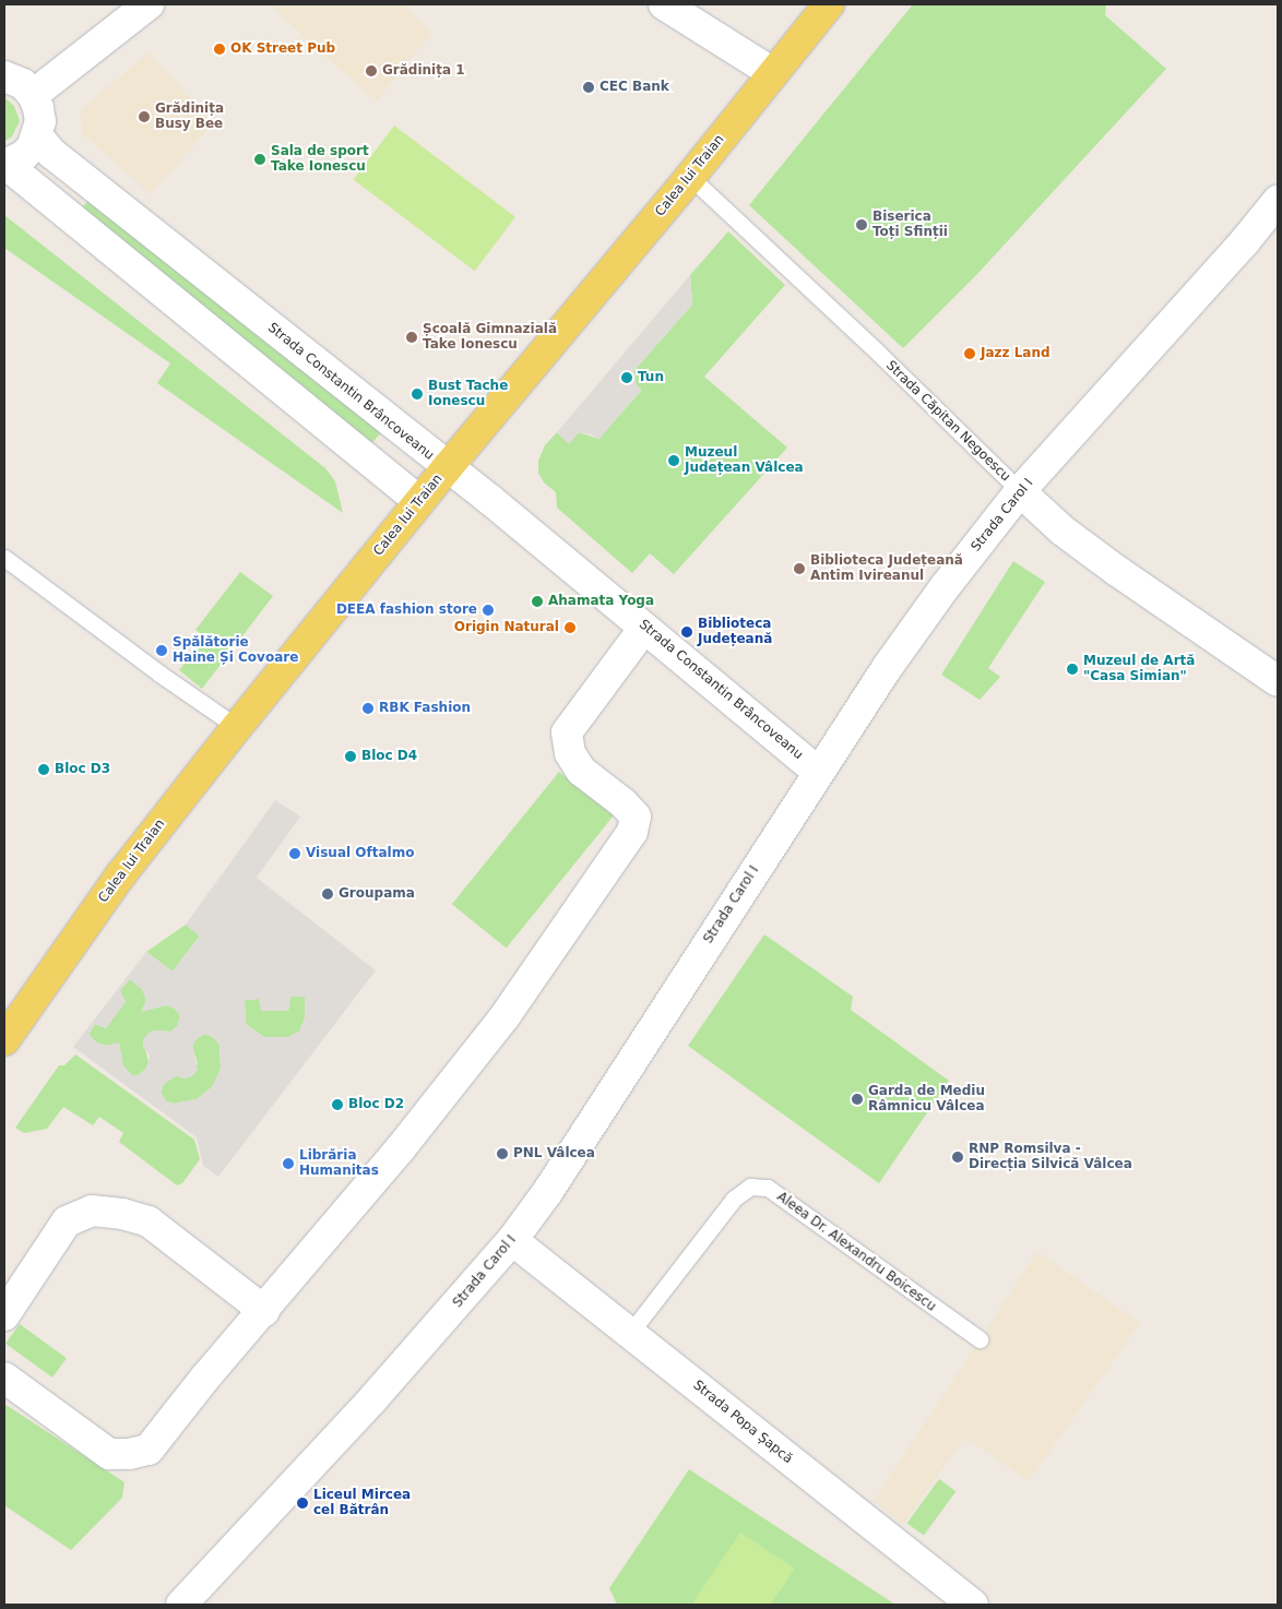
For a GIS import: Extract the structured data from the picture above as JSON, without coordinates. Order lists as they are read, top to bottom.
{
  "streets": {
    "main road": ["Calea lui Traian"],
    "street": [
      "Strada Constantin Brâncoveanu",
      "Strada Căpitan Negoescu",
      "Strada Carol I",
      "Strada Popa Șapcă"
    ],
    "lane": ["Aleea Dr. Alexandru Boicescu"]
  },
  "crossings": [
    ["Calea lui Traian", "Strada Constantin Brâncoveanu"],
    ["Calea lui Traian", "Strada Căpitan Negoescu"],
    ["Strada Constantin Brâncoveanu", "Strada Carol I"],
    ["Strada Căpitan Negoescu", "Strada Carol I"],
    ["Strada Carol I", "Strada Popa Șapcă"],
    ["Aleea Dr. Alexandru Boicescu", "Strada Popa Șapcă"]
  ],
  "places": [
    "OK Street Pub",
    "Grădinița 1",
    "CEC Bank",
    "Grădinița Busy Bee",
    "Sala de sport Take Ionescu",
    "Biserica Toți Sfinții",
    "Școală Gimnazială Take Ionescu",
    "Jazz Land",
    "Tun",
    "Bust Tache Ionescu",
    "Muzeul Județean Vâlcea",
    "Biblioteca Județeană Antim Ivireanul",
    "Ahamata Yoga",
    "DEEA fashion store",
    "Origin Natural",
    "Biblioteca Județeană",
    "Spălătorie Haine Și Covoare",
    "Muzeul de Artă \"Casa Simian\"",
    "RBK Fashion",
    "Bloc D4",
    "Bloc D3",
    "Visual Oftalmo",
    "Groupama",
    "Garda de Mediu Râmnicu Vâlcea",
    "Bloc D2",
    "PNL Vâlcea",
    "RNP Romsilva - Direcția Silvică Vâlcea",
    "Librăria Humanitas",
    "Liceul Mircea cel Bătrân"
  ]
}
